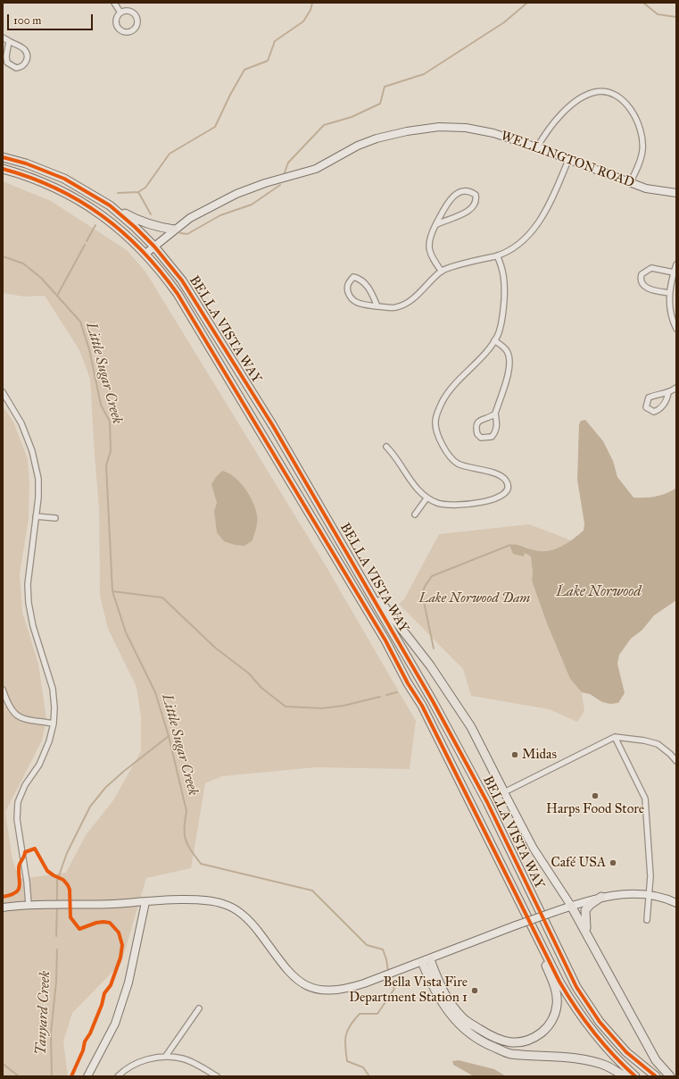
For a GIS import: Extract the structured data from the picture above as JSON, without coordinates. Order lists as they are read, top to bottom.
{
  "streets": {
    "main road": ["BELLA VISTA WAY"],
    "street": ["WELLINGTON ROAD"]
  },
  "crossings": [
    ["WELLINGTON ROAD", "BELLA VISTA WAY"]
  ],
  "water": ["Little Sugar Creek", "Lake Norwood", "Tanyard Creek"],
  "parks": ["Lake Norwood Dam"],
  "places": [
    "Midas",
    "Harps Food Store",
    "Café USA",
    "Bella Vista Fire Department Station 1"
  ],
  "scale_bar": "100 m"
}
